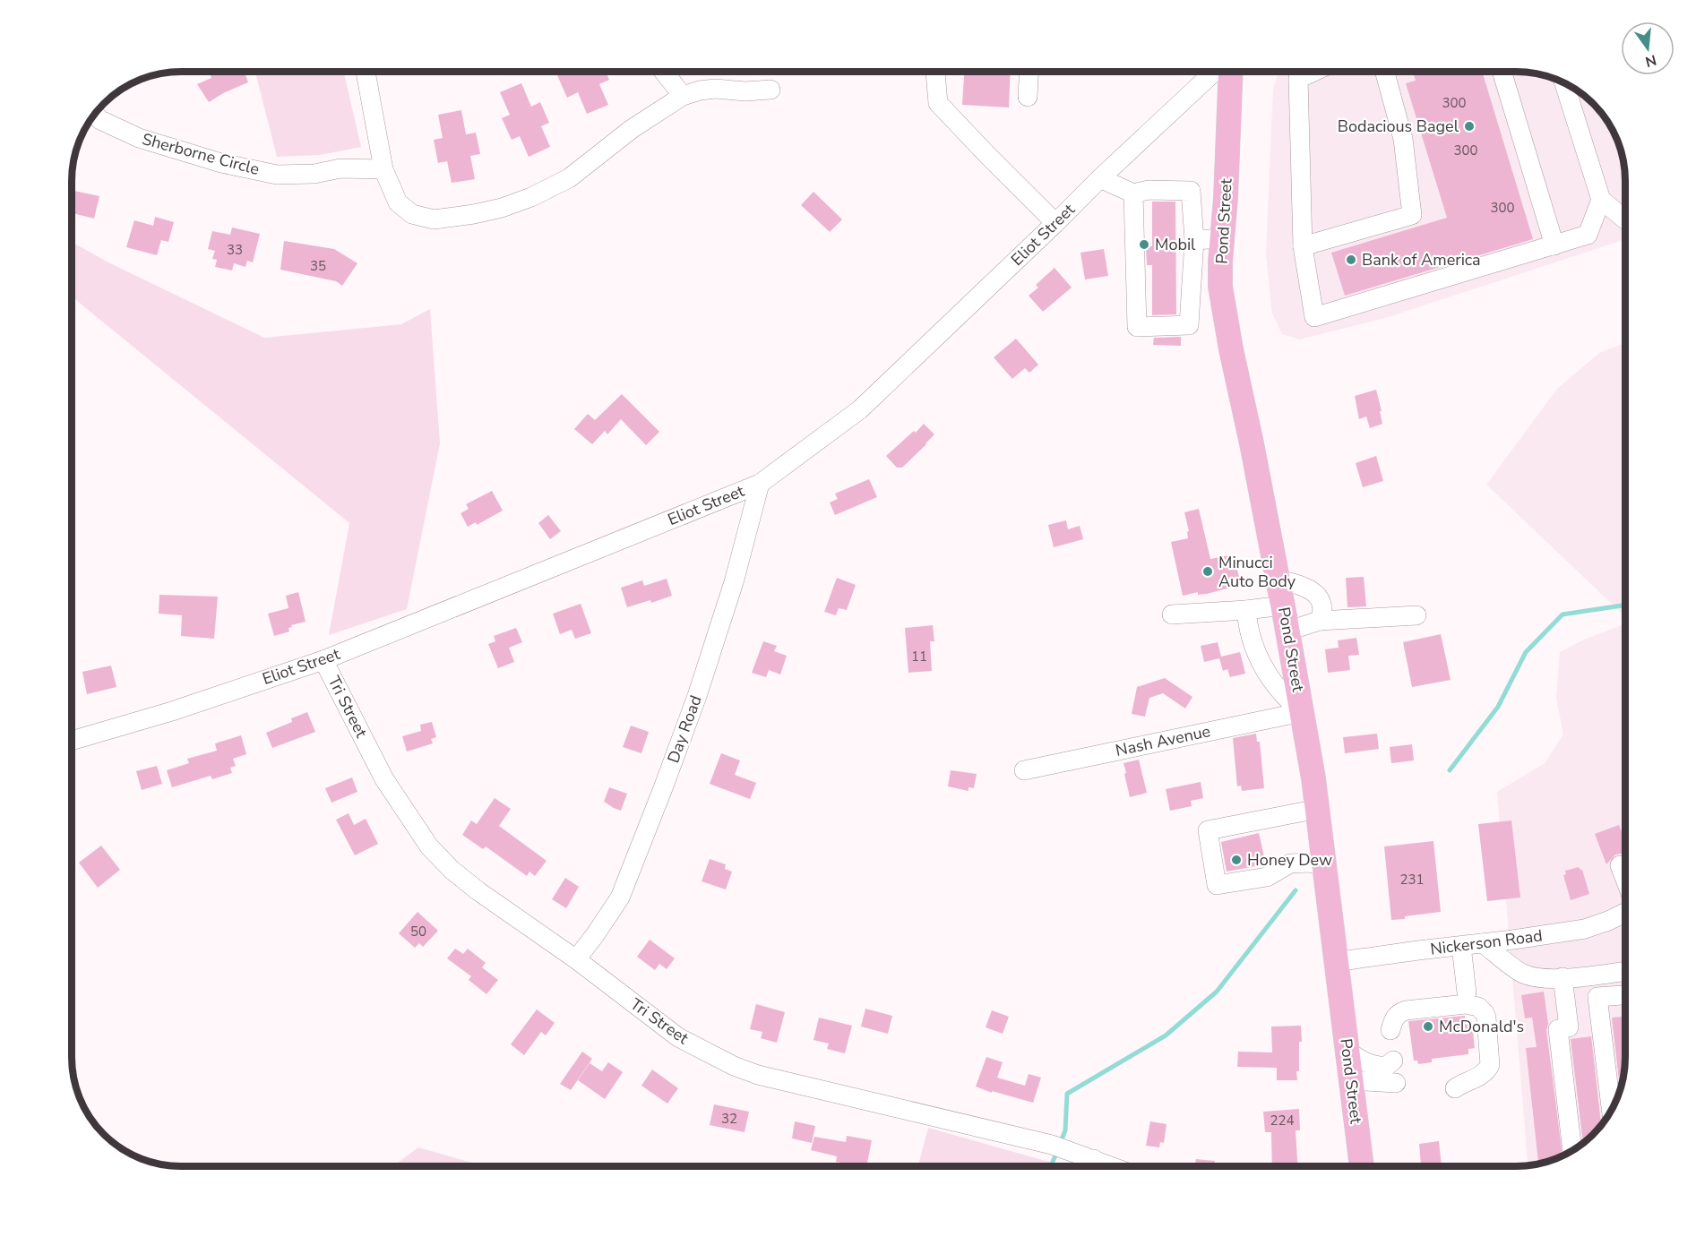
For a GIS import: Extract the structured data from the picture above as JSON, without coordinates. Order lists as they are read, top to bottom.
{
  "streets": {
    "main road": ["Pond Street"],
    "street": [
      "Sherborne Circle",
      "Eliot Street",
      "Tri Street",
      "Day Road",
      "Nash Avenue",
      "Nickerson Road"
    ]
  },
  "crossings": [
    ["Pond Street", "Nash Avenue"],
    ["Pond Street", "Nickerson Road"],
    ["Eliot Street", "Tri Street"],
    ["Eliot Street", "Day Road"],
    ["Tri Street", "Day Road"]
  ],
  "places": [
    "Bodacious Bagel",
    "Mobil",
    "Bank of America",
    "Minucci Auto Body",
    "Honey Dew",
    "McDonald's"
  ],
  "house_numbers": [
    "300",
    "300",
    "300",
    "33",
    "35",
    "11",
    "231",
    "50",
    "32",
    "224"
  ],
  "north": "bottom"
}
